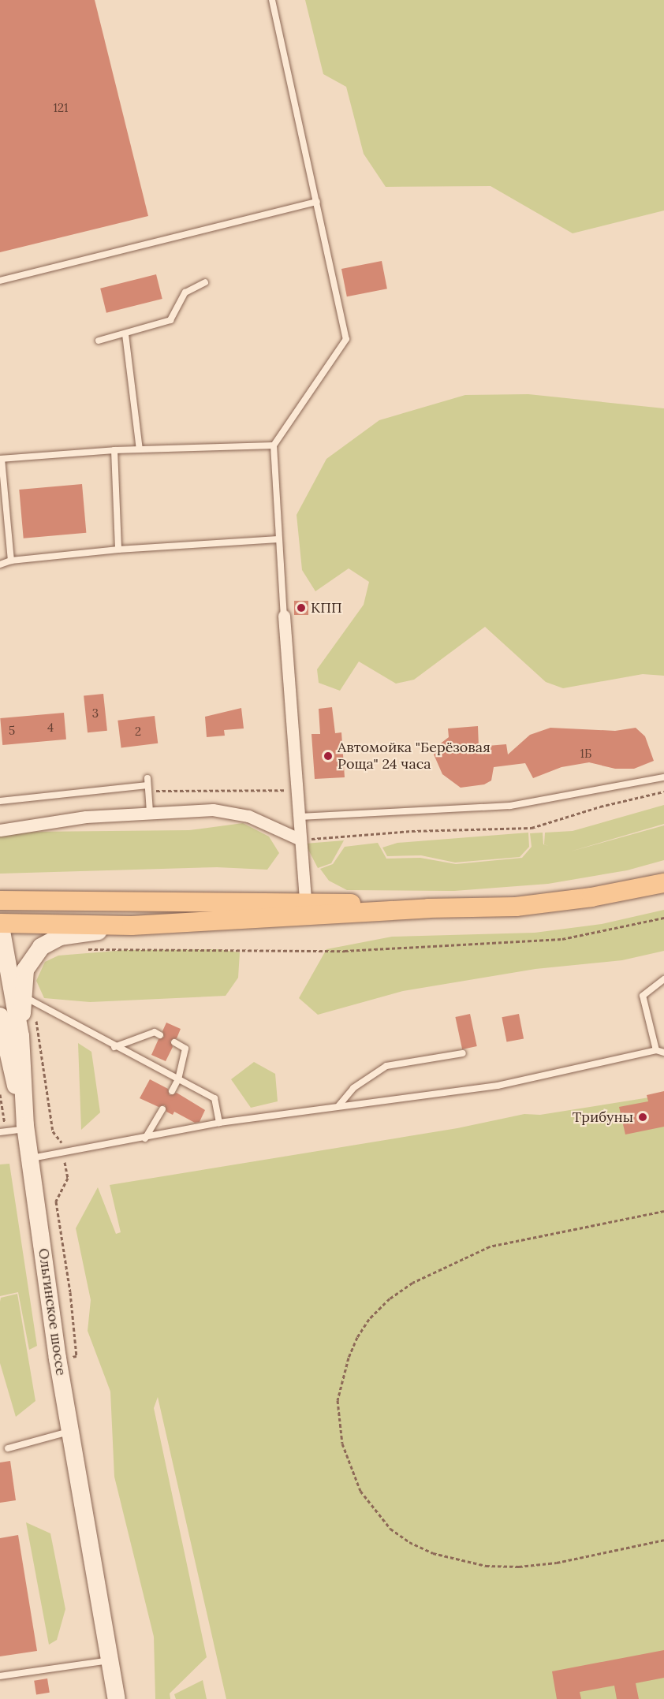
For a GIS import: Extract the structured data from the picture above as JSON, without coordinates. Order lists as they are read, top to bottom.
{
  "streets": {
    "main road": ["Ольгинское шоссе"]
  },
  "places": ["КПП", "Автомойка \"Берёзовая Роща\" 24 часа", "Трибуны"],
  "house_numbers": [
    "121",
    "3",
    "4",
    "5",
    "2",
    "1Б"
  ]
}
